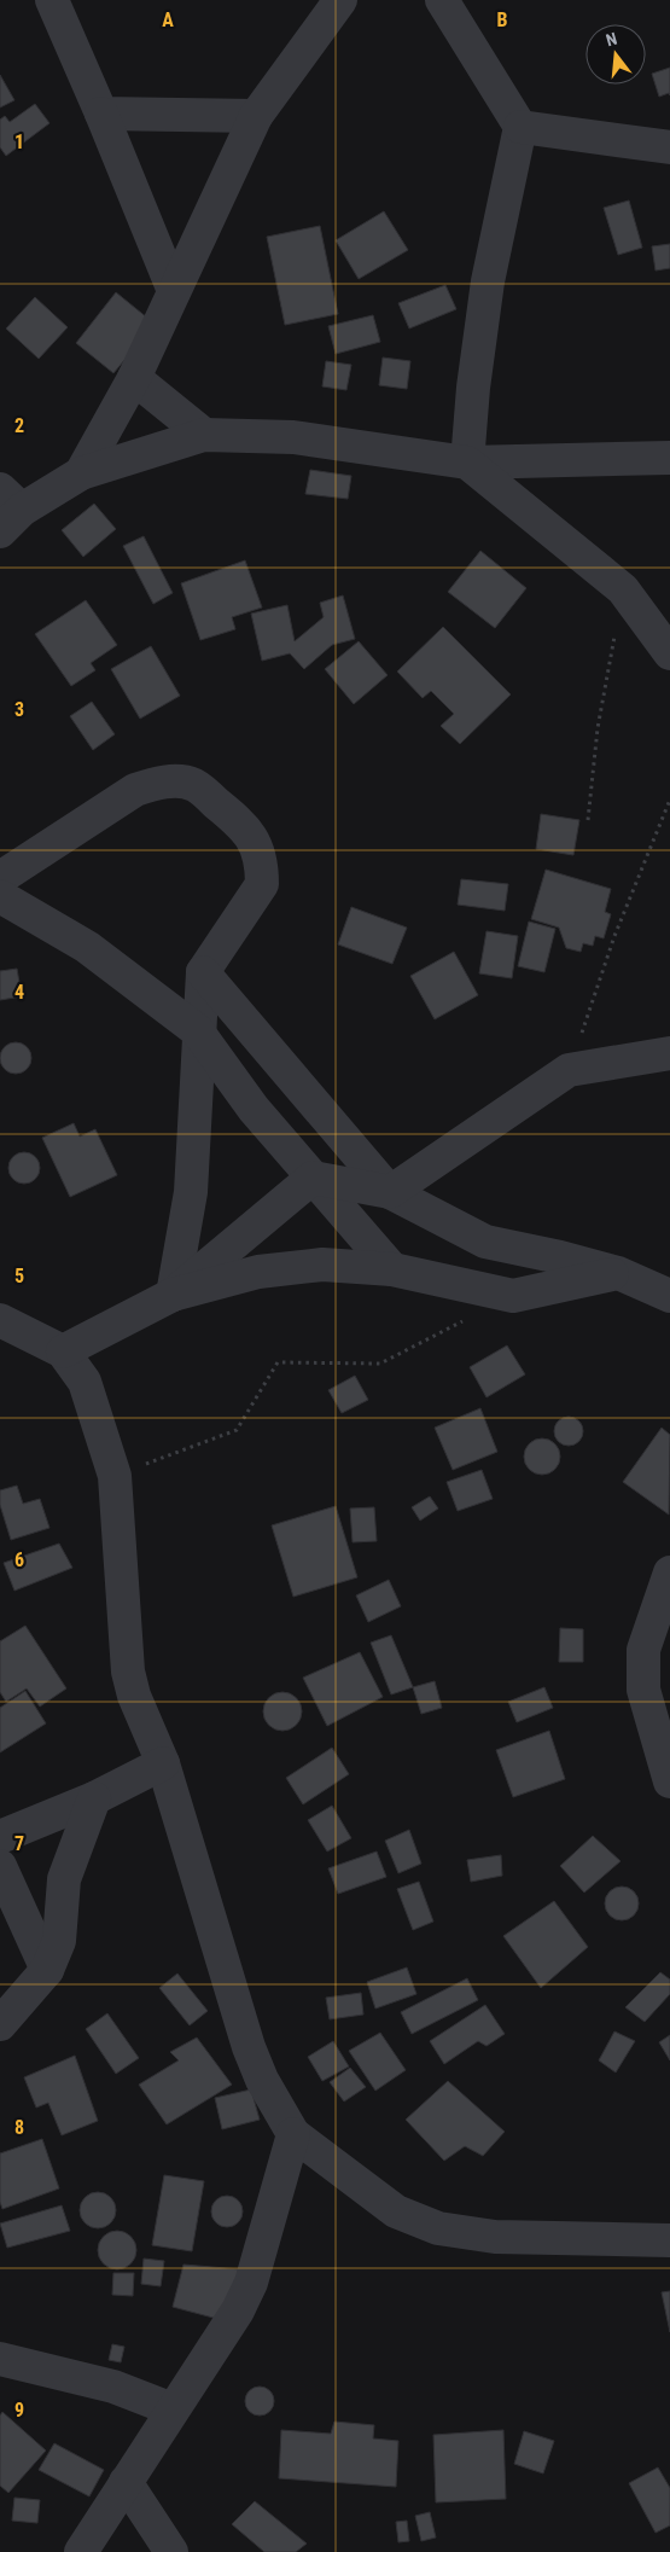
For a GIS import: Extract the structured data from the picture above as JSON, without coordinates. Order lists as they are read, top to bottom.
{
  "north": "top",
  "grid": {
    "columns": ["A", "B"],
    "rows": [
      "1",
      "2",
      "3",
      "4",
      "5",
      "6",
      "7",
      "8",
      "9"
    ]
  }
}
